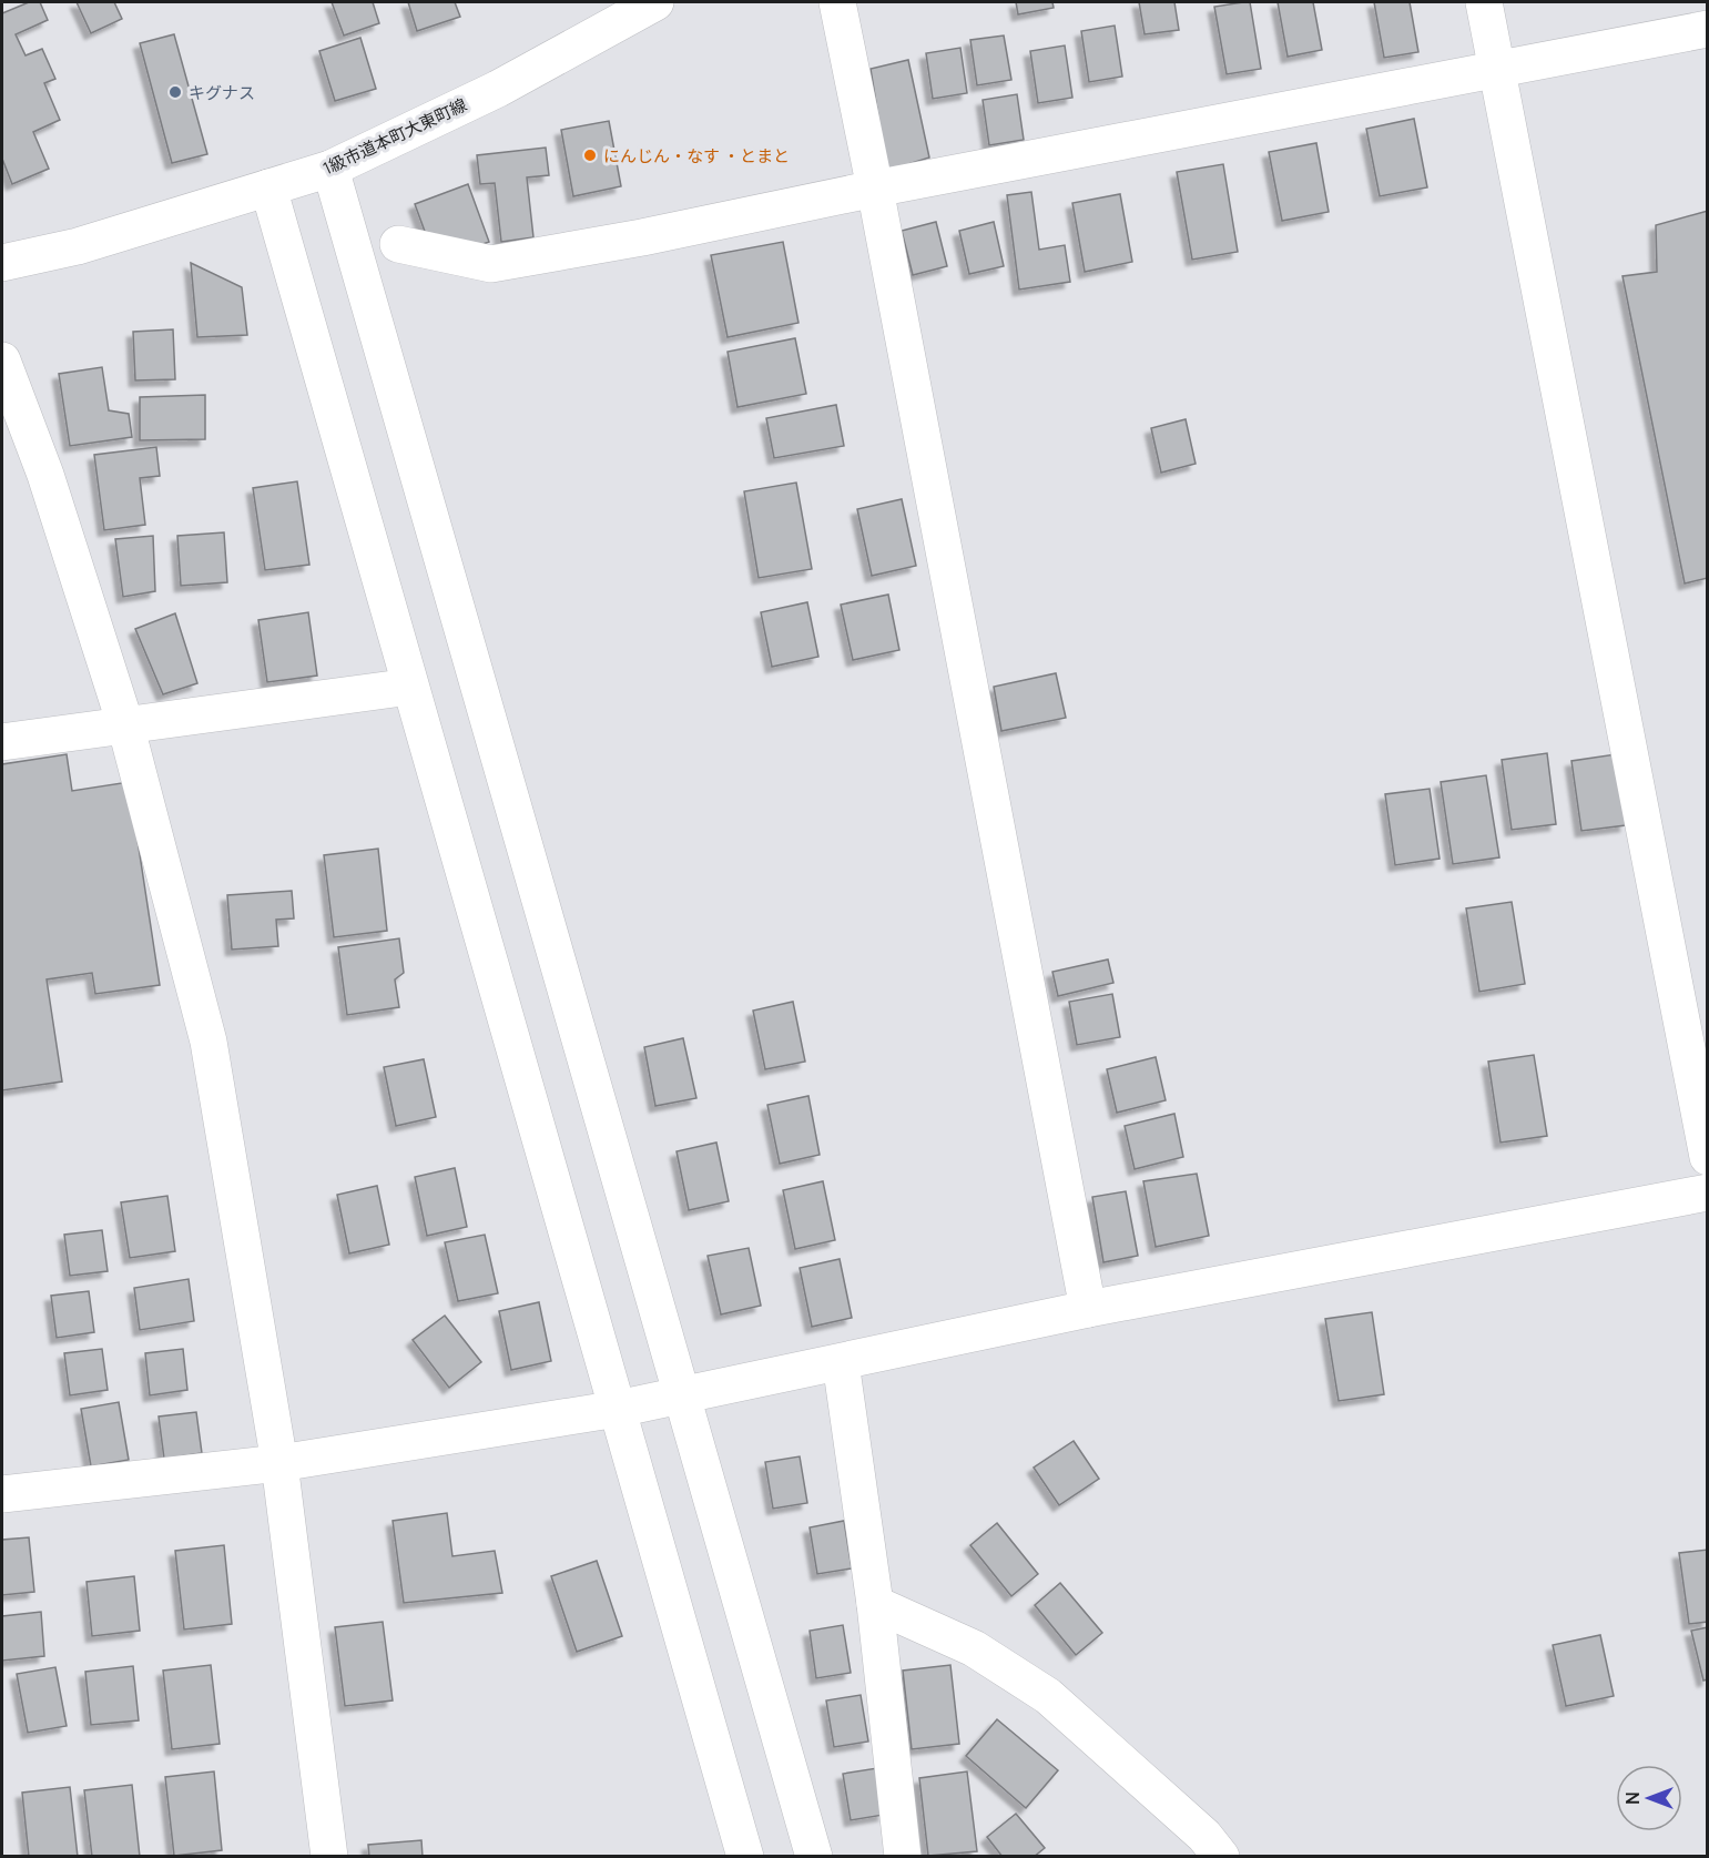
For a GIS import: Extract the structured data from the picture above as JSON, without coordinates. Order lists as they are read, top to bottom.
{
  "streets": {
    "street": ["1級市道本町大東町線"]
  },
  "places": ["キグナス", "にんじん・なす ・とまと"],
  "north": "left"
}
